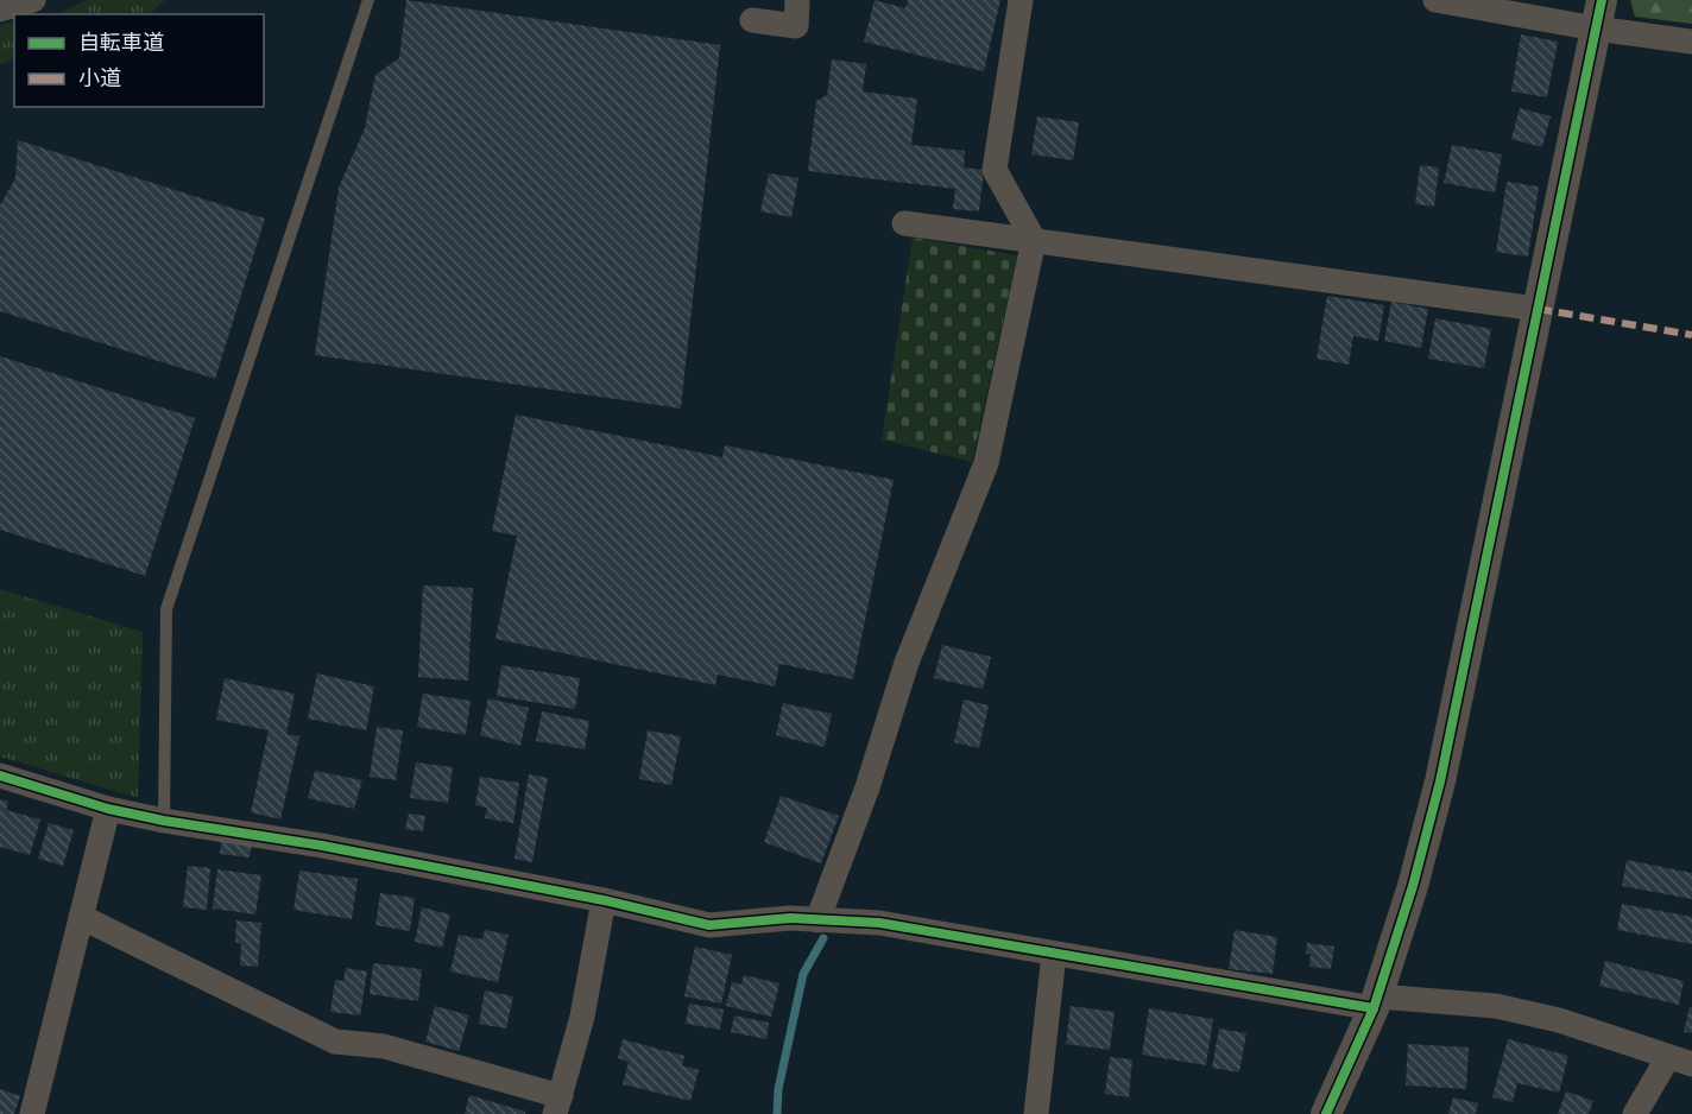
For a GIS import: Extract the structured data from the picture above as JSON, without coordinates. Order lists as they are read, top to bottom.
{
  "legend": ["自転車道", "小道"]
}
